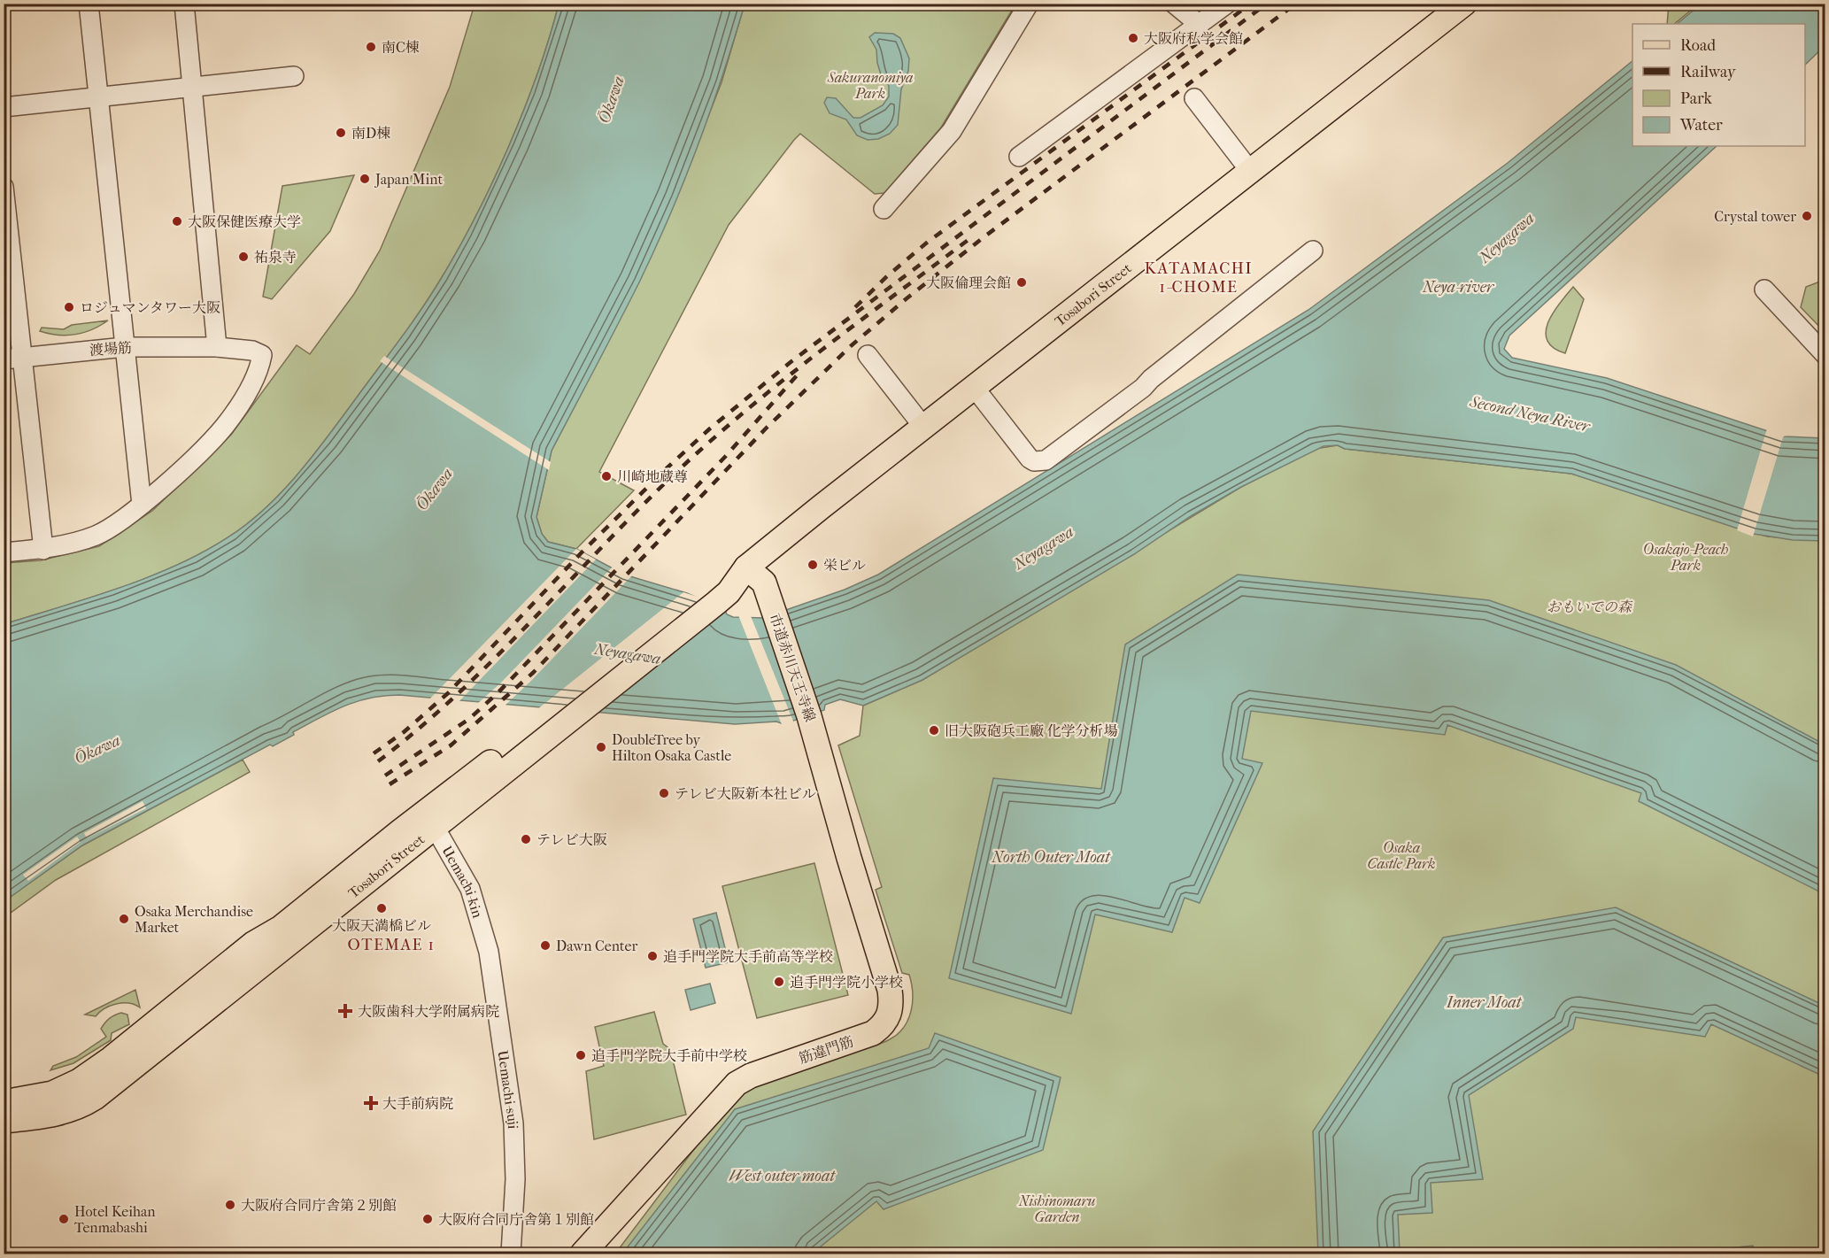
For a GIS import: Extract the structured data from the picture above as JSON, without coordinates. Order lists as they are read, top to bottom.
{
  "streets": {
    "main road": ["Tosabori Street", "市道赤川天王寺線", "筋違門筋"],
    "street": ["渡場筋", "Uemachi-kin"]
  },
  "crossings": [
    ["Tosabori Street", "市道赤川天王寺線"],
    ["Tosabori Street", "Uemachi-kin"],
    ["市道赤川天王寺線", "筋違門筋"]
  ],
  "districts": ["KATAMACHI 1-CHOME", "OTEMAE 1"],
  "water": [
    "Ōkawa",
    "Neyagawa",
    "Neya-river",
    "Second Neya River",
    "North Outer Moat",
    "Inner Moat",
    "West outer moat"
  ],
  "parks": [
    "Sakuranomiya Park",
    "Osakajo-Peach Park",
    "おもいでの森",
    "Osaka Castle Park",
    "Nishinomaru Garden"
  ],
  "places": {
    "other": [
      "大阪府私学会館",
      "南C棟",
      "南D棟",
      "Japan Mint",
      "Crystal tower",
      "大阪保健医療大学",
      "祐泉寺",
      "大阪倫理会館",
      "ロジュマンタワー大阪",
      "川崎地蔵尊",
      "栄ビル",
      "旧大阪砲兵工廠 化学分析場",
      "DoubleTree by Hilton Osaka Castle",
      "テレビ大阪新本社ビル",
      "テレビ大阪",
      "大阪天満橋ビル",
      "Osaka Merchandise Market",
      "Dawn Center",
      "追手門学院大手前高等学校",
      "追手門学院小学校",
      "追手門学院大手前中学校",
      "大阪府合同庁舎第２別館",
      "Hotel Keihan Tenmabashi",
      "大阪府合同庁舎第１別館"
    ],
    "health": ["大阪歯科大学附属病院", "大手前病院"]
  },
  "legend": [
    "Road",
    "Railway",
    "Park",
    "Water"
  ]
}
